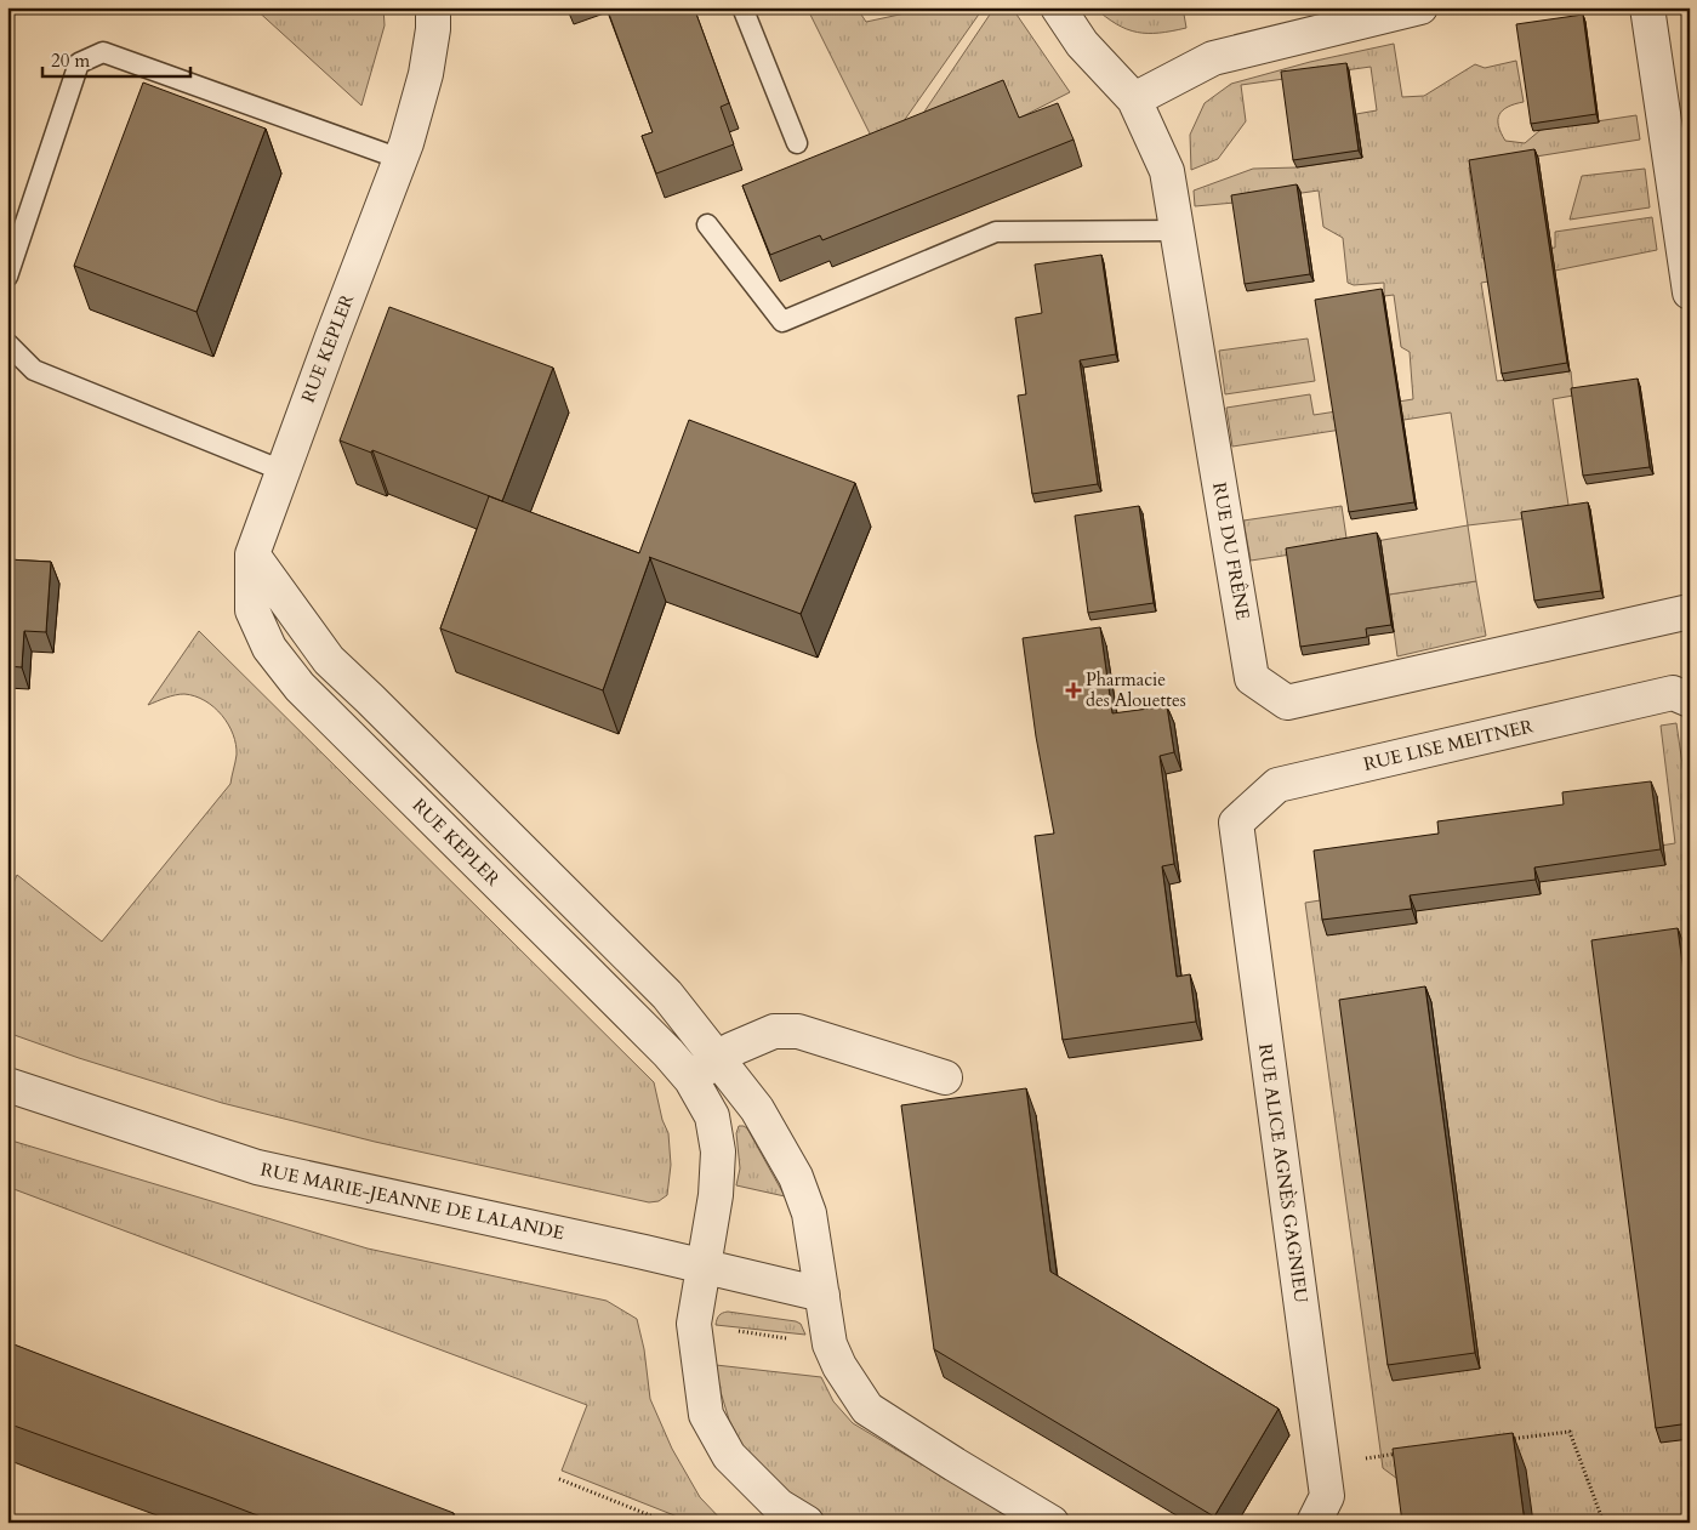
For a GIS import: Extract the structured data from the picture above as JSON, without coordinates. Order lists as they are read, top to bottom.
{
  "streets": {
    "street": [
      "RUE KEPLER",
      "RUE DU FRÊNE",
      "RUE LISE MEITNER",
      "RUE ALICE AGNÈS GAGNIEU",
      "RUE MARIE-JEANNE DE LALANDE"
    ]
  },
  "crossings": [
    ["RUE KEPLER", "RUE MARIE-JEANNE DE LALANDE"],
    ["RUE LISE MEITNER", "RUE ALICE AGNÈS GAGNIEU"]
  ],
  "places": {
    "health": ["Pharmacie des Alouettes"]
  },
  "scale_bar": "20 m"
}
